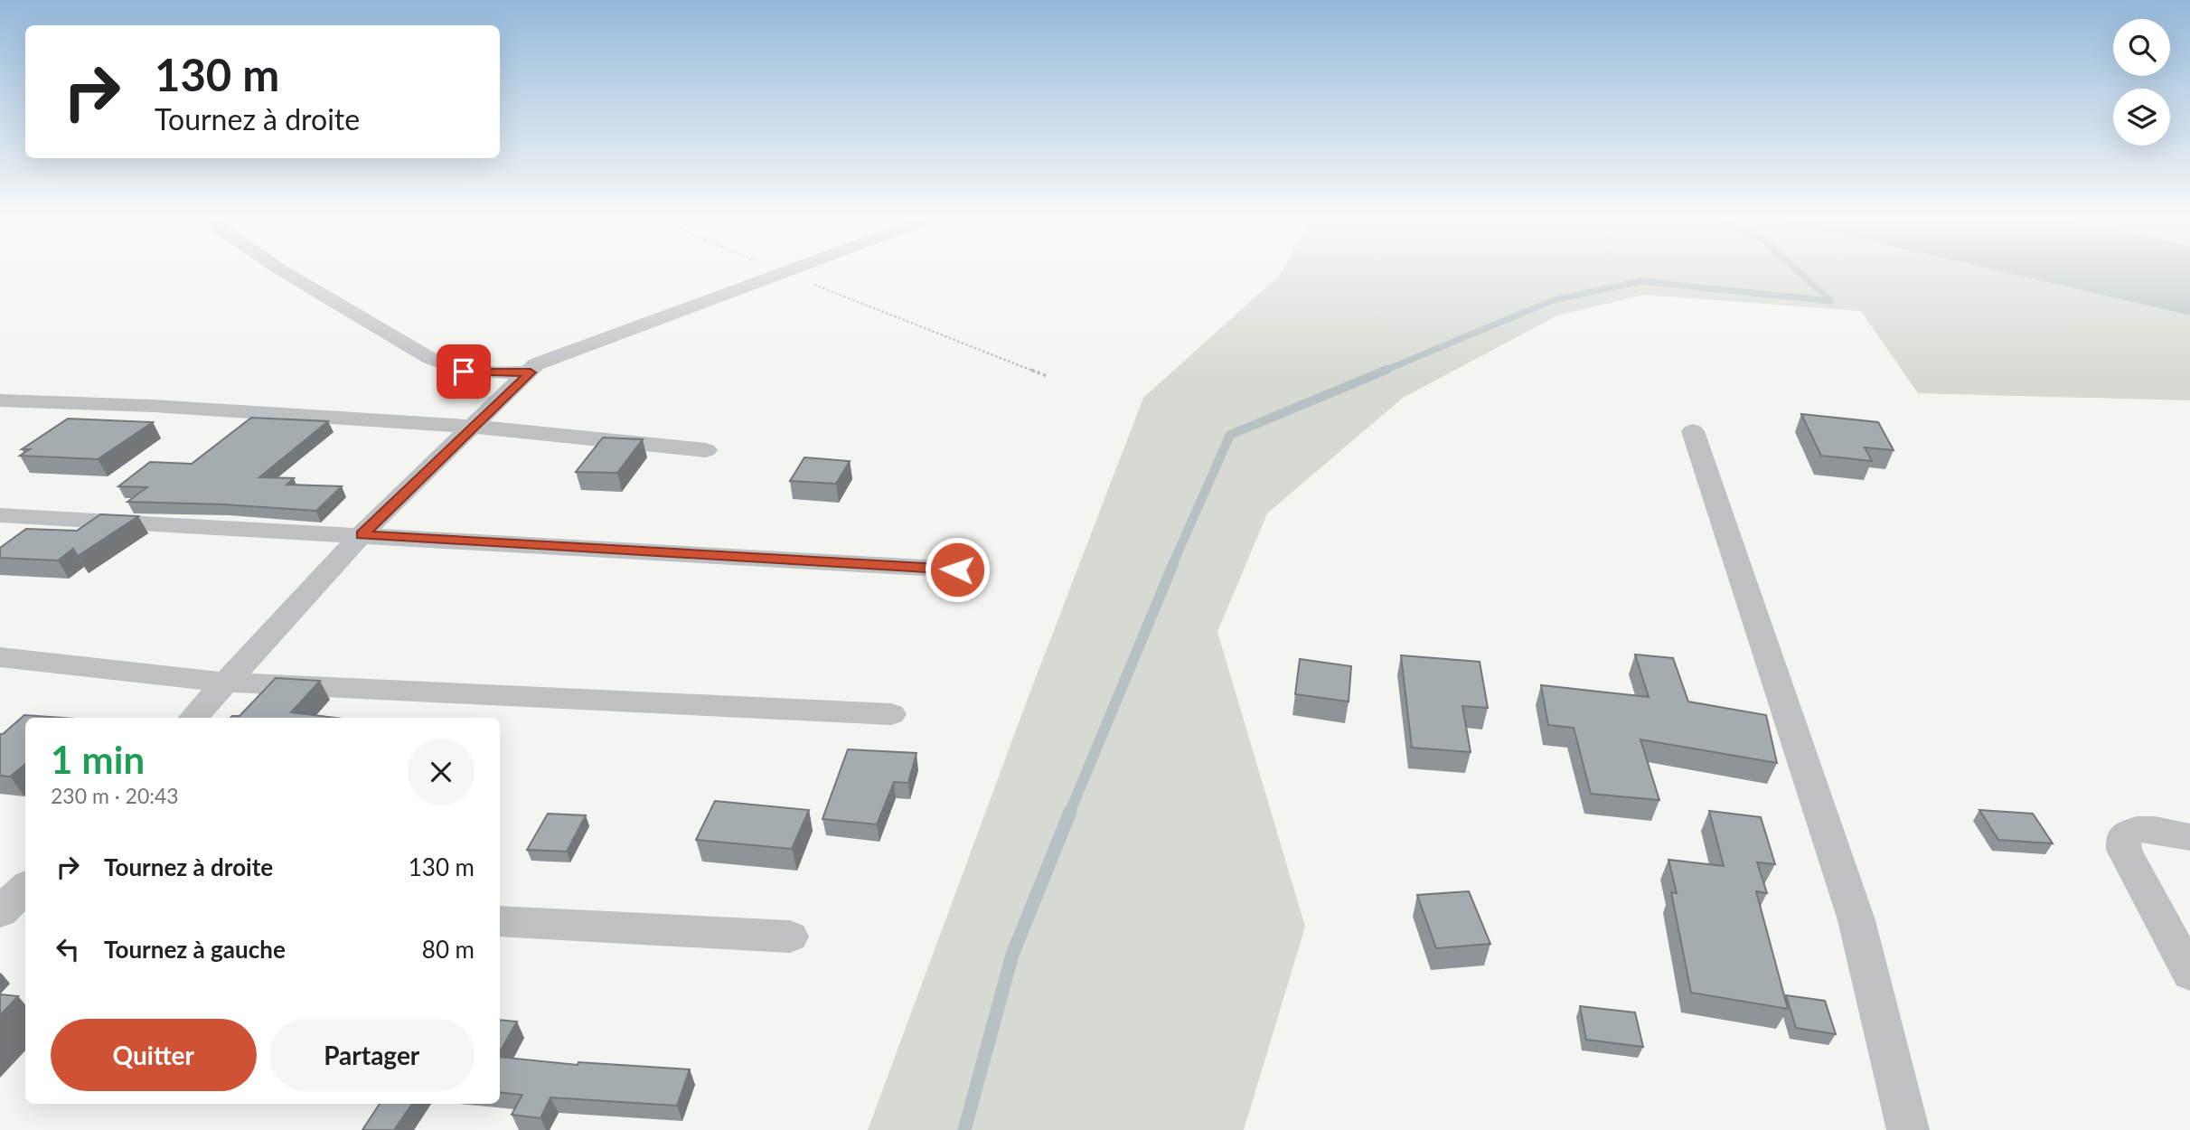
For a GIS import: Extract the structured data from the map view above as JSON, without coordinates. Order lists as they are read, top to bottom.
{
  "page": {
    "turn": ["130 m", "Tournez à droite"],
    "heading": ["1 min", "230 m · 20:43"],
    "list": [
      {
        "name": "Tournez à droite",
        "value": "130 m"
      },
      {
        "name": "Tournez à gauche",
        "value": "80 m"
      }
    ],
    "buttons": ["Quitter", "Partager"]
  }
}
